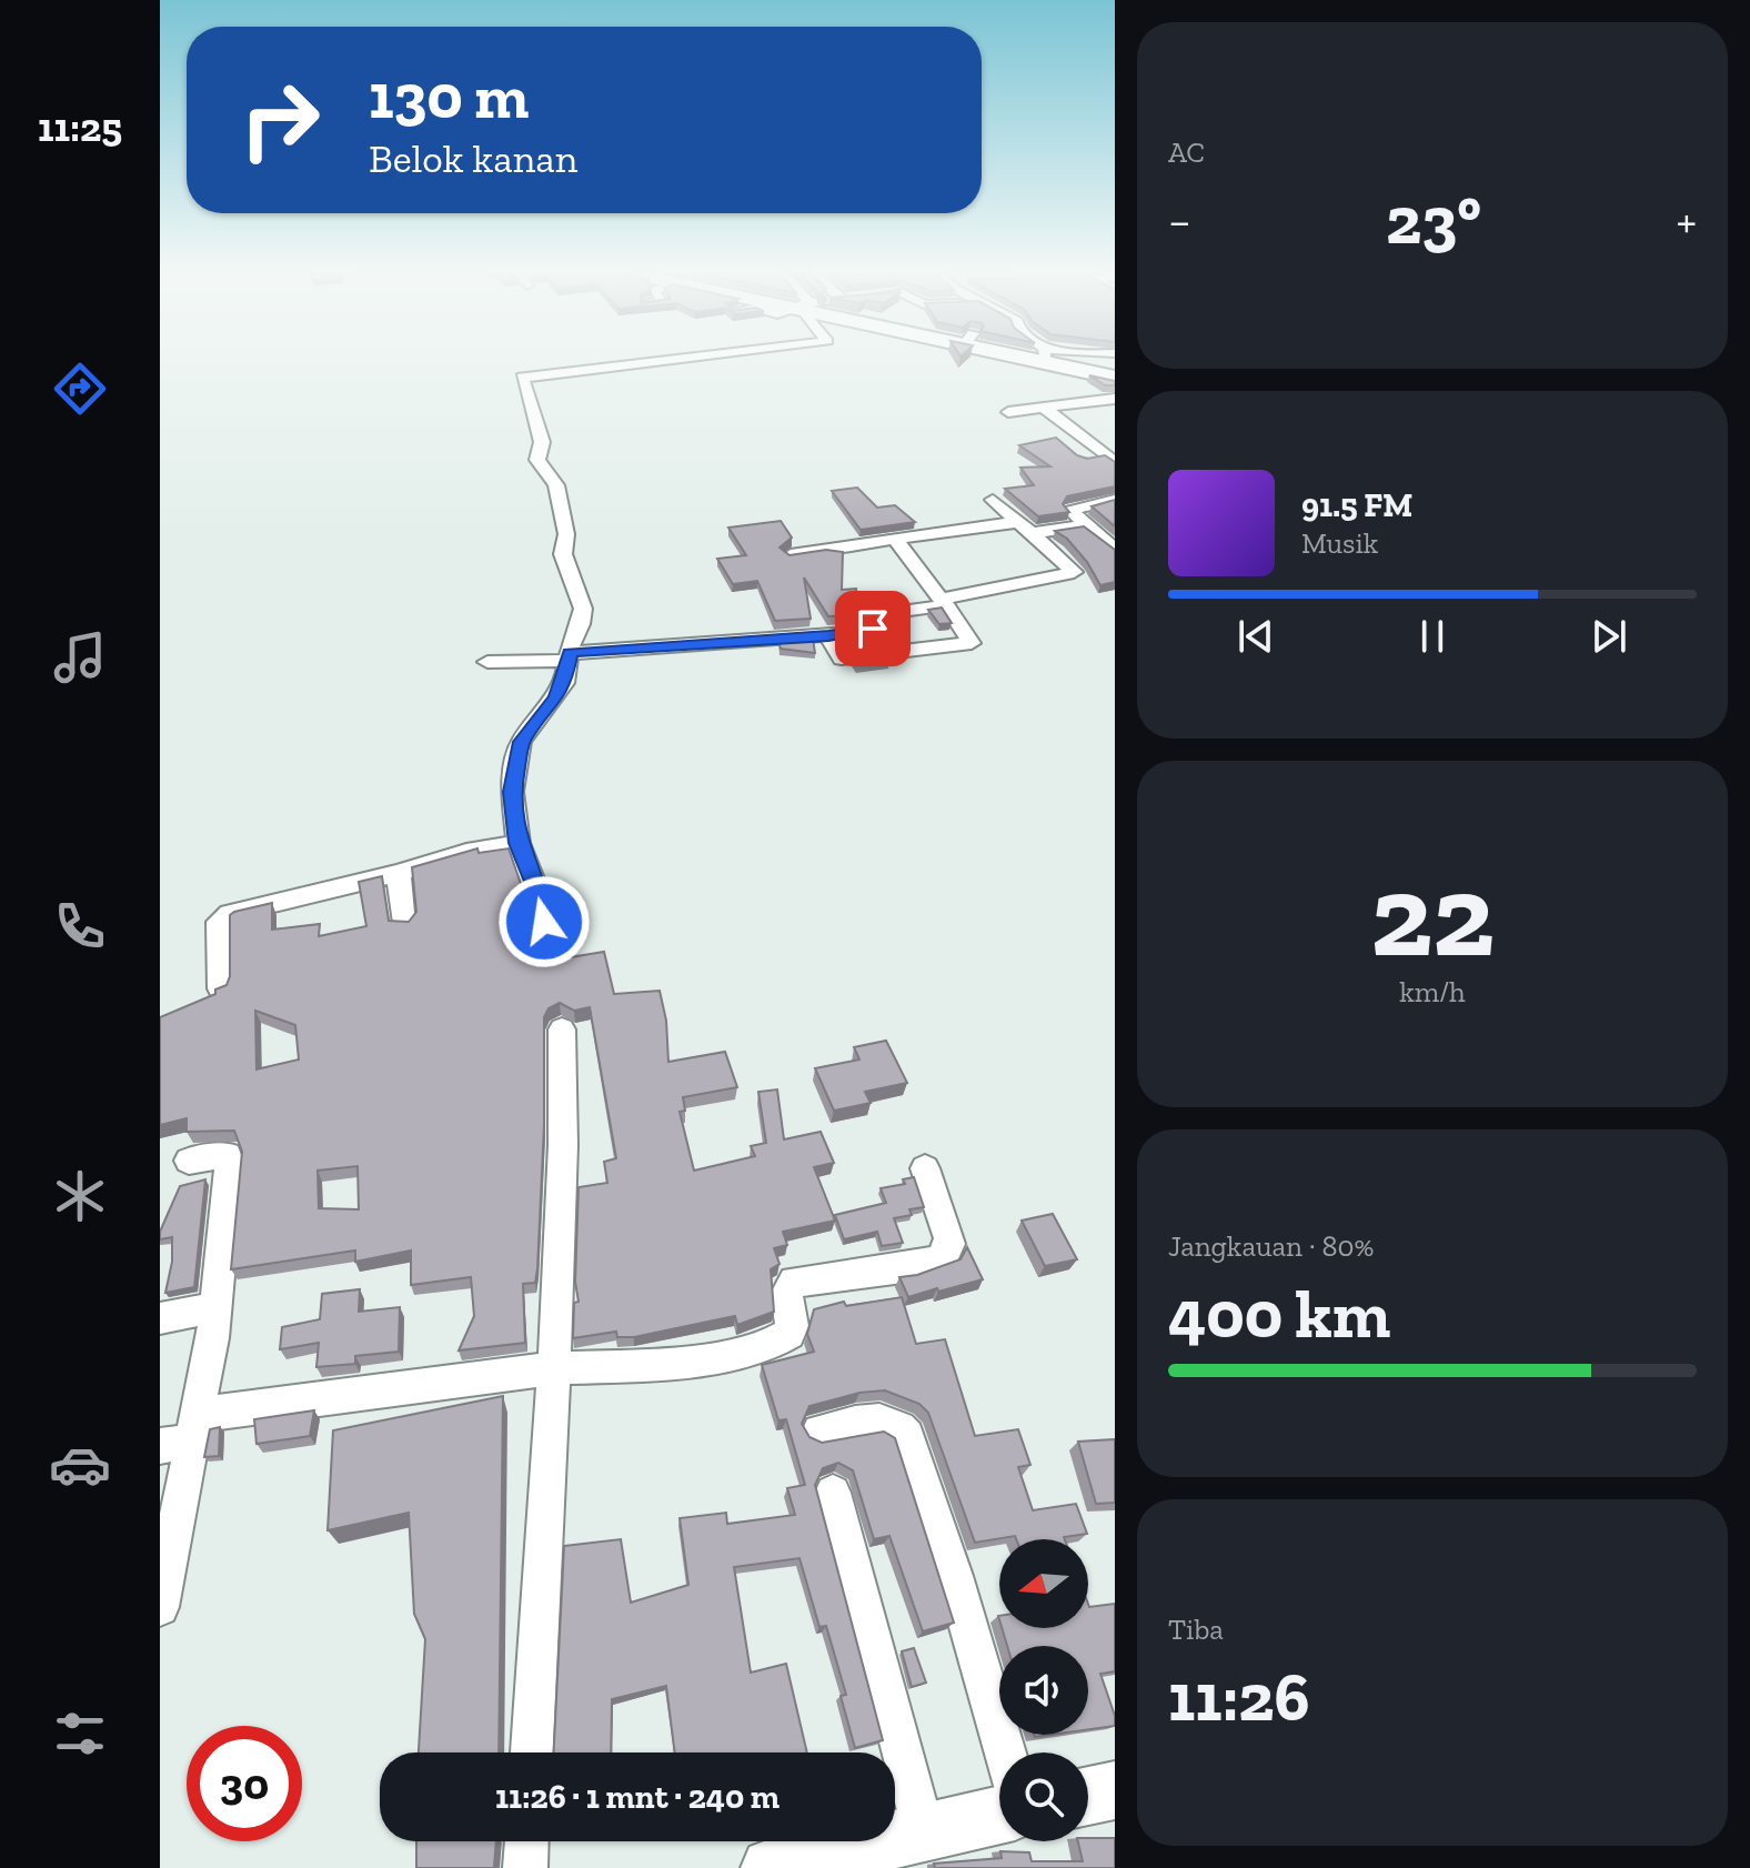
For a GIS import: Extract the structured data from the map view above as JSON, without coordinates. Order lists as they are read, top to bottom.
{
  "north": "left",
  "page": {
    "tabs": "11:25",
    "tile": [
      "AC",
      ["22", "km/h"],
      ["Jangkauan · 80%", "400 km"],
      ["Tiba", "11:26"]
    ],
    "turn": ["130 m", "Belok kanan"],
    "heat": ["−", "23°", "+"],
    "song": ["91.5 FM", "Musik"],
    "limit": "30",
    "trip": "11:26 · 1 mnt · 240 m"
  }
}
